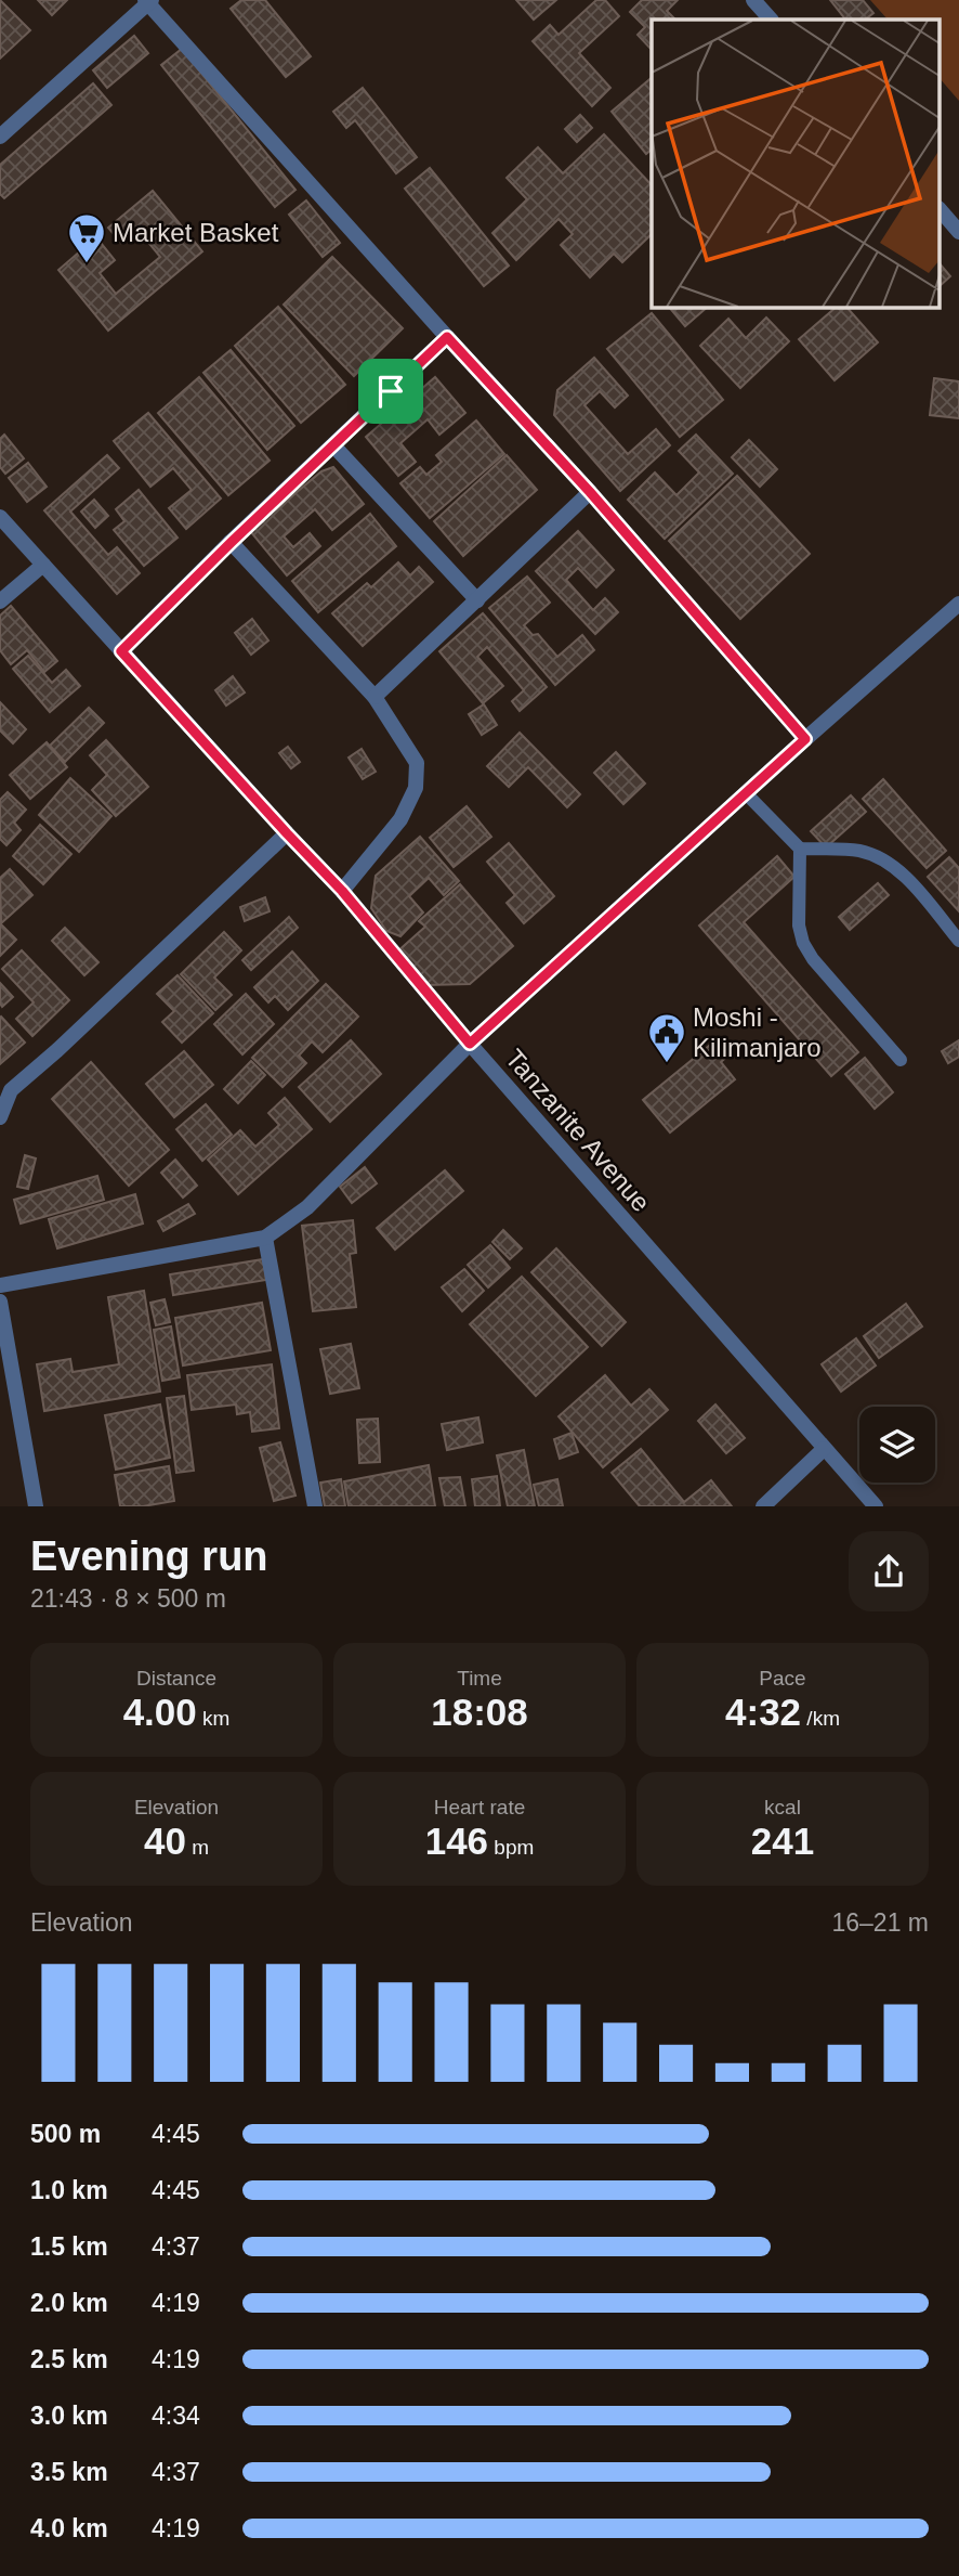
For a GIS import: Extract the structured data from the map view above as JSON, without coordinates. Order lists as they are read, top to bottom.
{
  "streets": {
    "street": ["Tanzanite Avenue"]
  },
  "places": {
    "supermarket": ["Market Basket"],
    "public building": ["Moshi - Kilimanjaro"]
  },
  "page": {
    "heading": ["Evening run", "21:43 · 8 × 500 m"],
    "stats": [
      ["Distance", "4.00 km"],
      ["Time", "18:08"],
      ["Pace", "4:32 /km"],
      ["Elevation", "40 m"],
      ["Heart rate", "146 bpm"],
      ["kcal", "241"]
    ],
    "chart": ["Elevation", "16–21 m"],
    "list": [
      {
        "name": "500 m",
        "note": "4:45"
      },
      {
        "name": "1.0 km",
        "note": "4:45"
      },
      {
        "name": "1.5 km",
        "note": "4:37"
      },
      {
        "name": "2.0 km",
        "note": "4:19"
      },
      {
        "name": "2.5 km",
        "note": "4:19"
      },
      {
        "name": "3.0 km",
        "note": "4:34"
      },
      {
        "name": "3.5 km",
        "note": "4:37"
      },
      {
        "name": "4.0 km",
        "note": "4:19"
      }
    ]
  }
}
